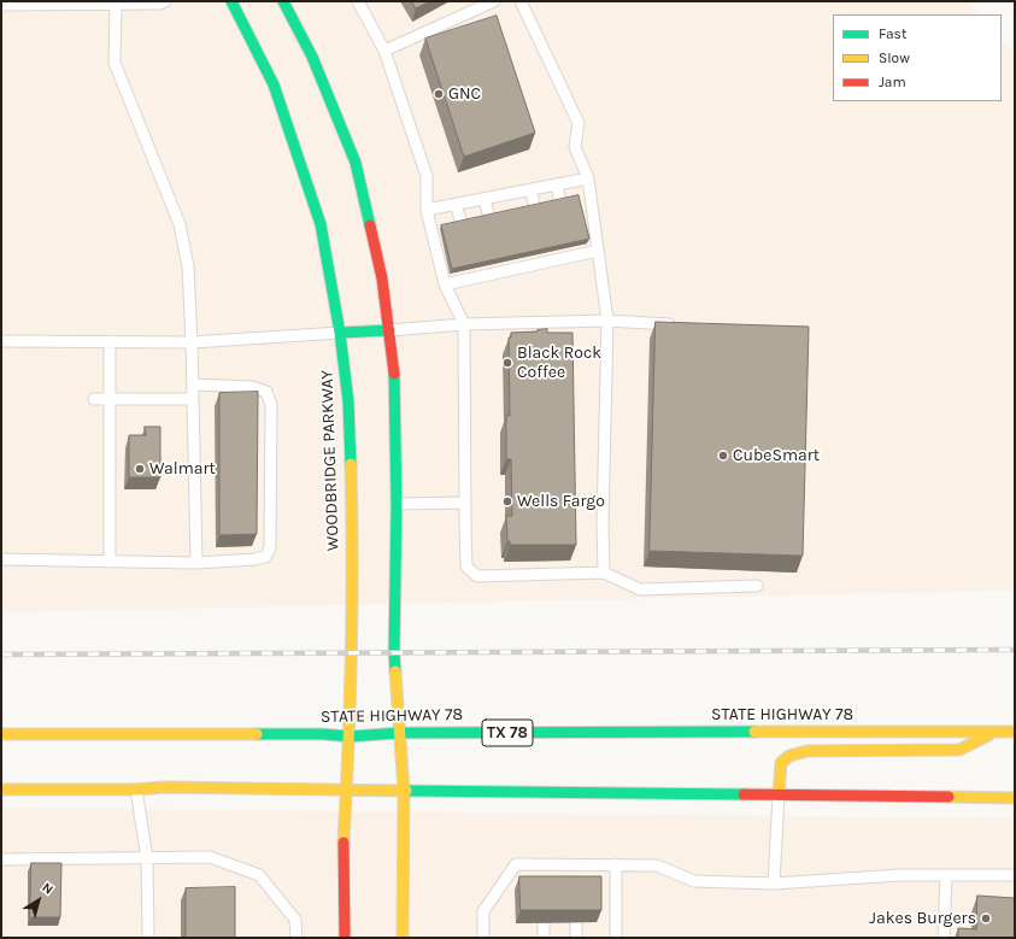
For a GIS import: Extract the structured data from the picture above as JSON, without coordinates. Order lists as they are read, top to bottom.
{
  "streets": {
    "main road": ["WOODBRIDGE PARKWAY", "STATE HIGHWAY 78", "TX 78"]
  },
  "crossings": [
    ["WOODBRIDGE PARKWAY", "STATE HIGHWAY 78"]
  ],
  "places": [
    "GNC",
    "Black Rock Coffee",
    "CubeSmart",
    "Walmart",
    "Wells Fargo",
    "Jakes Burgers"
  ],
  "legend": ["Fast", "Slow", "Jam"],
  "north": "top right"
}
